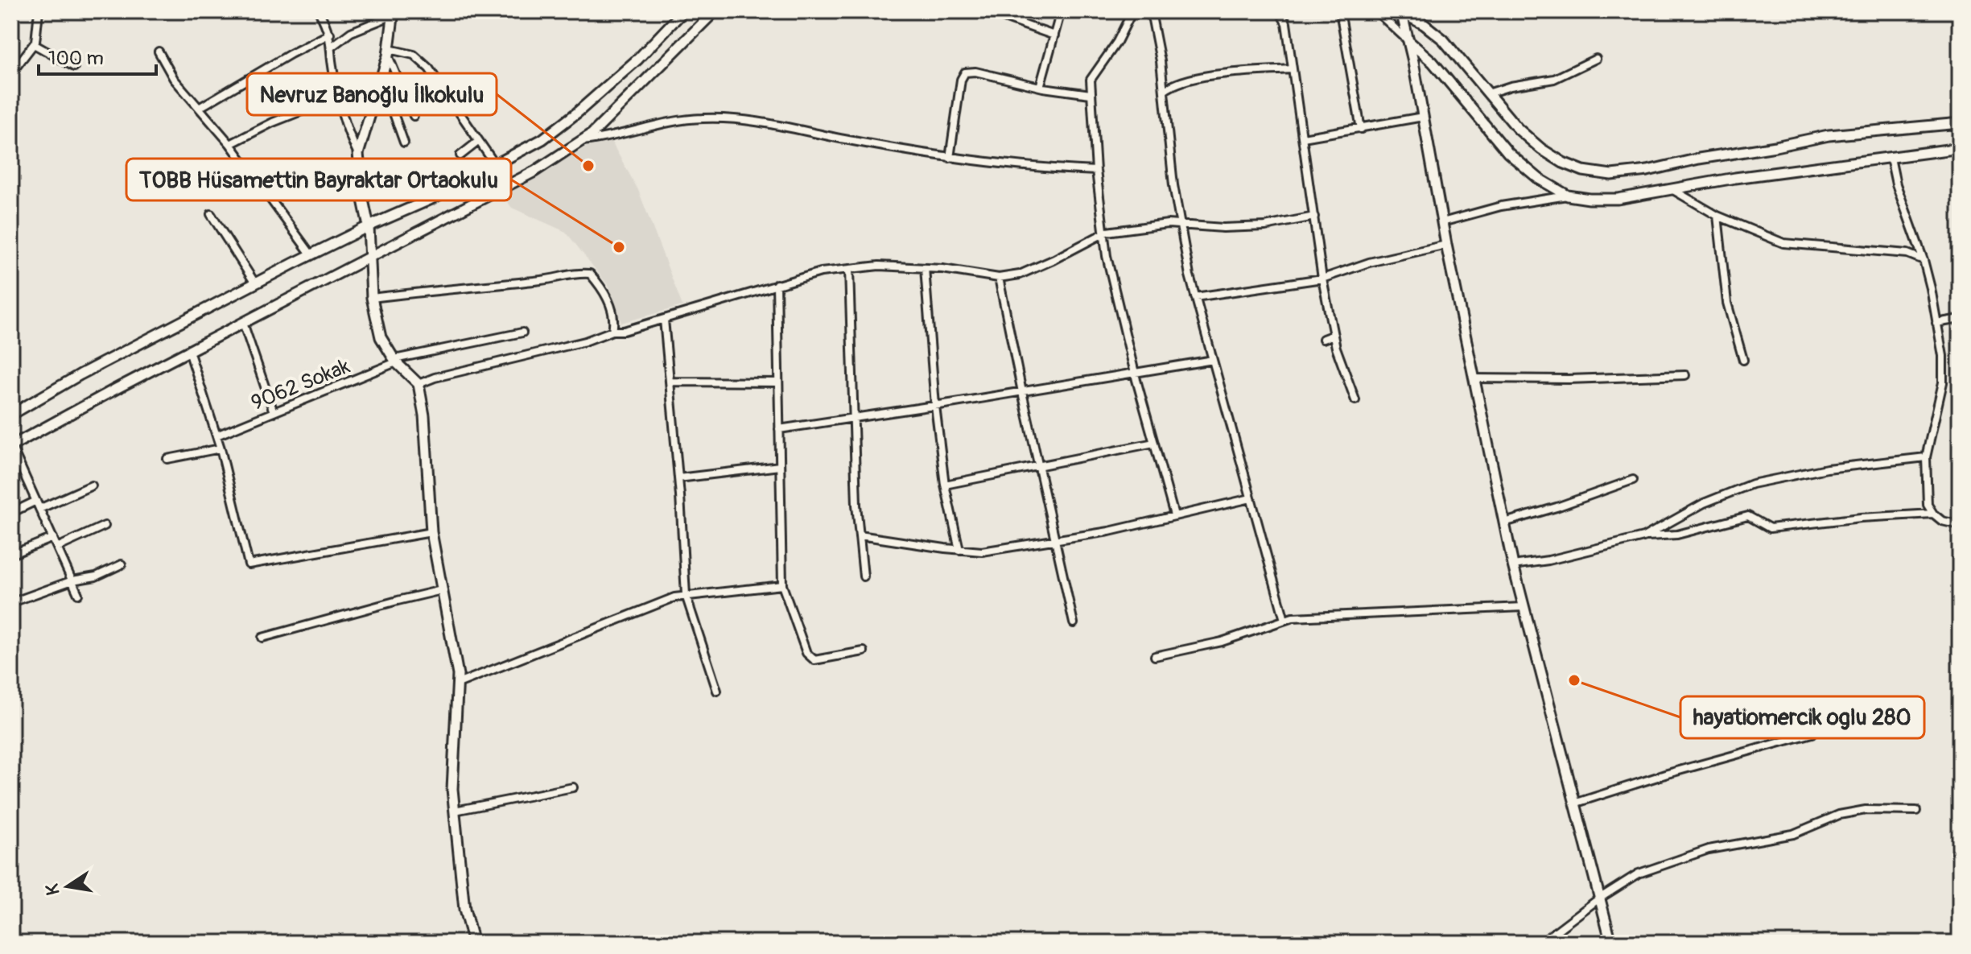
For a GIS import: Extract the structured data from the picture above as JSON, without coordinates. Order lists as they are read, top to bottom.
{
  "streets": {
    "street": ["9062 Sokak"]
  },
  "places": ["Nevruz Banoğlu İlkokulu", "TOBB Hüsamettin Bayraktar Ortaokulu", "hayatiomercik oglu 280"],
  "scale_bar": "100 m",
  "north": "left"
}
